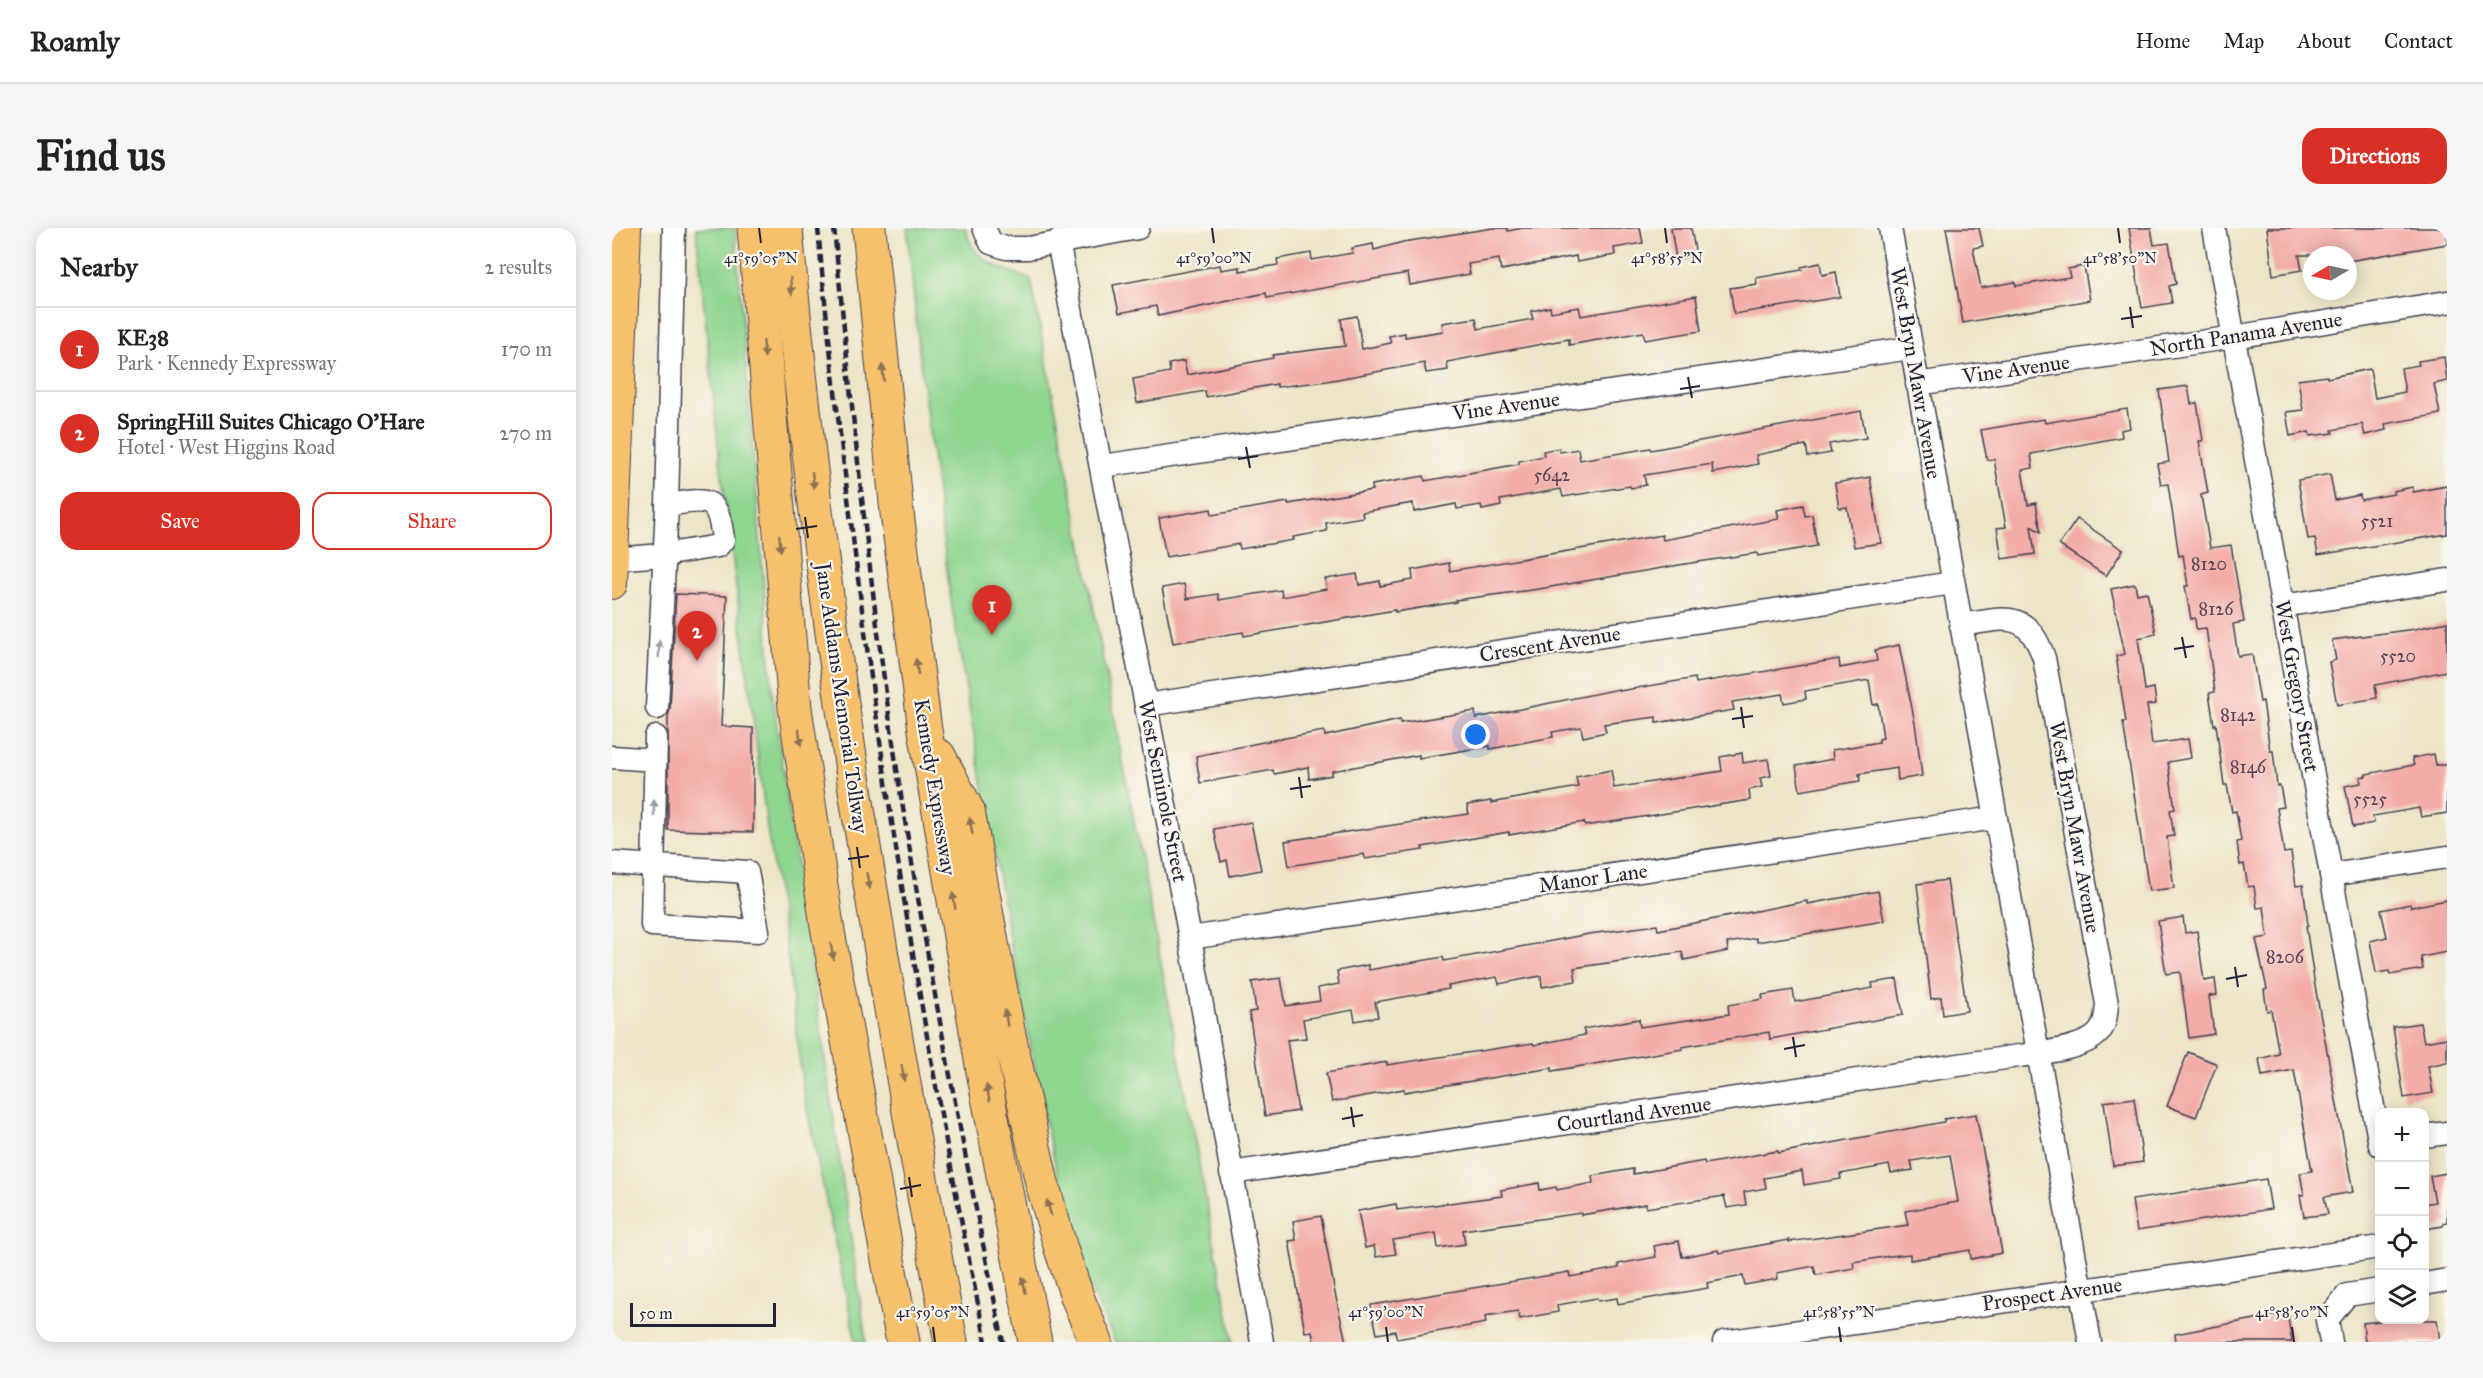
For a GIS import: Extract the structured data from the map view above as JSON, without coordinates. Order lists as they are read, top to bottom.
{
  "streets": {
    "highway": ["Jane Addams Memorial Tollway", "Kennedy Expressway"],
    "street": [
      "North Panama Avenue",
      "Vine Avenue",
      "West Bryn Mawr Avenue",
      "Crescent Avenue",
      "West Gregory Street",
      "West Seminole Street",
      "Manor Lane",
      "Courtland Avenue",
      "Prospect Avenue"
    ]
  },
  "crossings": [
    ["North Panama Avenue", "Vine Avenue"],
    ["North Panama Avenue", "West Gregory Street"],
    ["Vine Avenue", "West Bryn Mawr Avenue"],
    ["Vine Avenue", "West Seminole Street"],
    ["West Bryn Mawr Avenue", "Crescent Avenue"],
    ["West Bryn Mawr Avenue", "Manor Lane"],
    ["West Bryn Mawr Avenue", "Courtland Avenue"],
    ["West Bryn Mawr Avenue", "Prospect Avenue"],
    ["Crescent Avenue", "West Seminole Street"],
    ["West Seminole Street", "Manor Lane"],
    ["West Seminole Street", "Courtland Avenue"]
  ],
  "house_numbers": [
    "5642",
    "5521",
    "8120",
    "8126",
    "5520",
    "8142",
    "8146",
    "5525",
    "8206"
  ],
  "scale_bar": "50 m",
  "north": "left",
  "page": {
    "header": "Roamly",
    "nav": [
      "Home",
      "Map",
      "About",
      "Contact"
    ],
    "buttons": [
      "Directions",
      ["Save", "Share"]
    ],
    "title": "Find us",
    "heading": ["Nearby", "2 results"],
    "list": [
      {
        "mark": "1",
        "name": "KE38",
        "note": "Park · Kennedy Expressway",
        "value": "170 m"
      },
      {
        "mark": "2",
        "name": "SpringHill Suites Chicago O'Hare",
        "note": "Hotel · West Higgins Road",
        "value": "270 m"
      }
    ],
    "pins": ["1", "2"],
    "map_buttons": ["+", "−"],
    "scale": "50 m"
  },
  "coordinates": [
    "41°59'05\"N",
    "41°59'00\"N",
    "41°58'55\"N",
    "41°58'50\"N"
  ]
}
